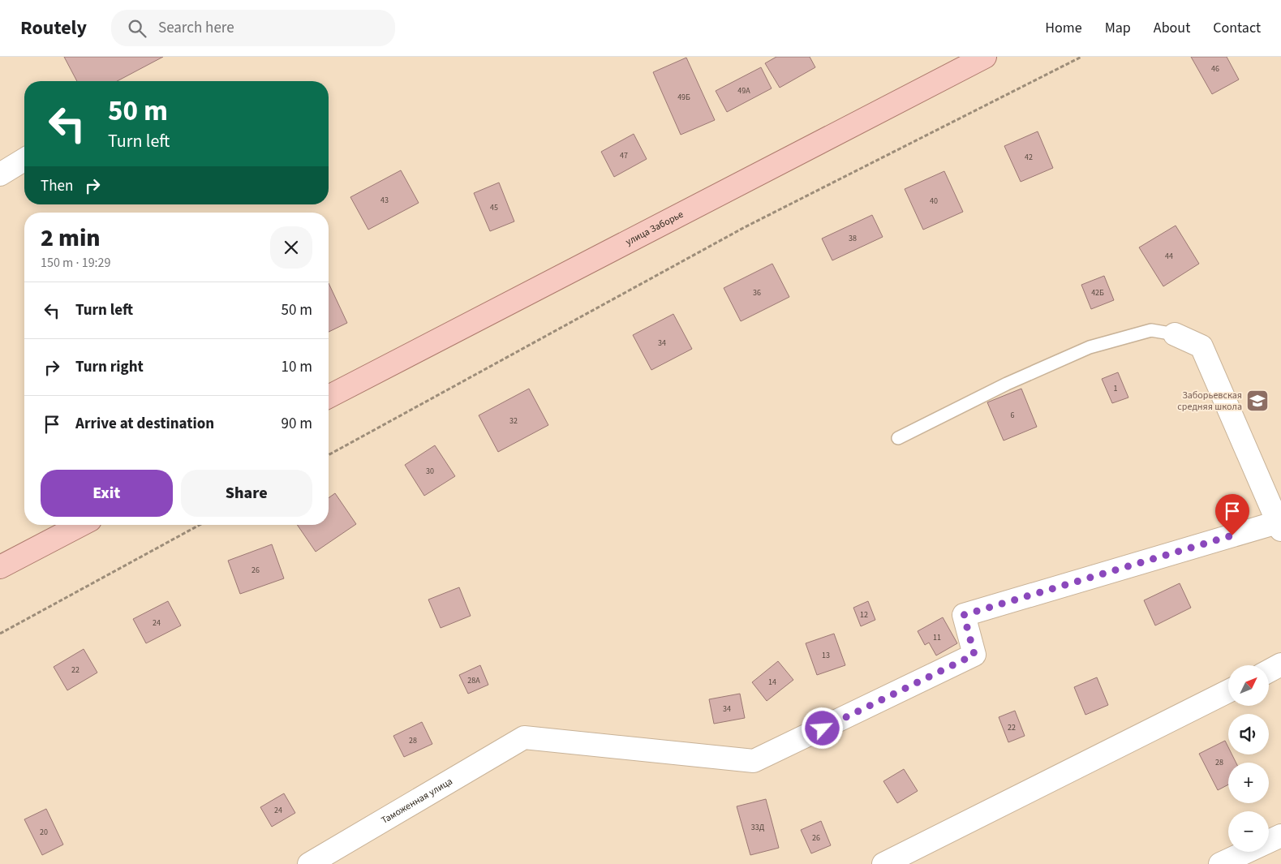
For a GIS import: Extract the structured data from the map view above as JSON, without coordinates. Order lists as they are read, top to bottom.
{
  "streets": {
    "main road": ["улица Заборье"],
    "street": ["Таможенная улица"]
  },
  "places": {
    "school or university": ["Заборьевская средняя школа"]
  },
  "house_numbers": [
    "46",
    "49А",
    "49Б",
    "47",
    "42",
    "43",
    "40",
    "45",
    "38",
    "44",
    "36",
    "42Б",
    "34",
    "1",
    "6",
    "32",
    "30",
    "26",
    "12",
    "24",
    "11",
    "13",
    "22",
    "28А",
    "14",
    "34",
    "22",
    "28",
    "28",
    "24",
    "33Д",
    "20",
    "26"
  ],
  "north": "top right",
  "page": {
    "header": "Routely",
    "search": "Search here",
    "nav": [
      "Home",
      "Map",
      "About",
      "Contact"
    ],
    "turn": ["50 m", "Turn left"],
    "then": "Then",
    "heading": ["2 min", "150 m · 19:29"],
    "list": [
      {
        "name": "Turn left",
        "value": "50 m"
      },
      {
        "name": "Turn right",
        "value": "10 m"
      },
      {
        "name": "Arrive at destination",
        "value": "90 m"
      }
    ],
    "buttons": ["Exit", "Share"],
    "map_buttons": ["+", "−"]
  }
}
